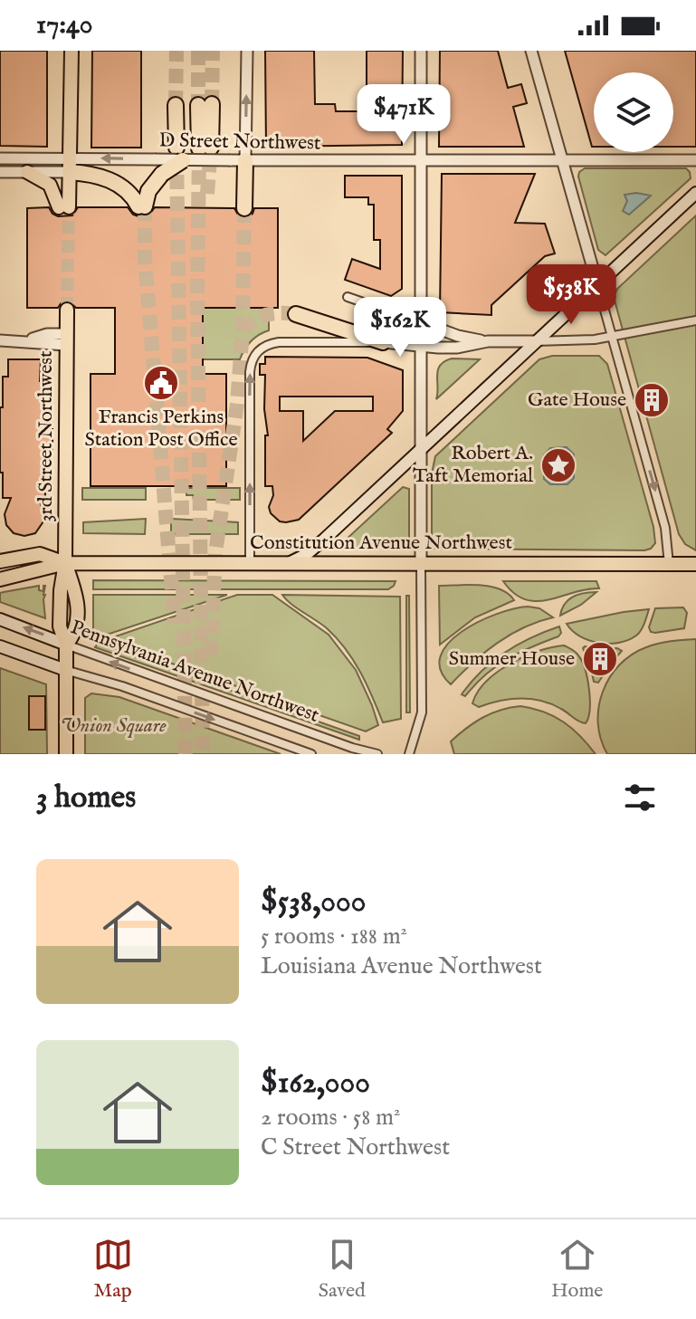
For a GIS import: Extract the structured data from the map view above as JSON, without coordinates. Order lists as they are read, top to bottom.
{
  "streets": {
    "main road": ["3rd Street Northwest", "Constitution Avenue Northwest", "Pennsylvania Avenue Northwest"],
    "street": ["D Street Northwest"]
  },
  "crossings": [
    ["3rd Street Northwest", "Constitution Avenue Northwest"],
    ["3rd Street Northwest", "Pennsylvania Avenue Northwest"]
  ],
  "parks": ["Union Square"],
  "places": {
    "public building": ["Francis Perkins Station Post Office"],
    "building": ["Gate House", "Summer House"],
    "place": ["Robert A. Taft Memorial"]
  },
  "page": {
    "status": "17:40",
    "price": ["$471K", "$538K", "$162K"],
    "heading": "3 homes",
    "list": [
      {
        "name": "$538,000",
        "note": "5 rooms · 188 m² · Louisiana Avenue Northwest"
      },
      {
        "name": "$162,000",
        "note": "2 rooms · 58 m² · C Street Northwest"
      }
    ],
    "tabs": ["Map", "Saved", "Home"]
  }
}
